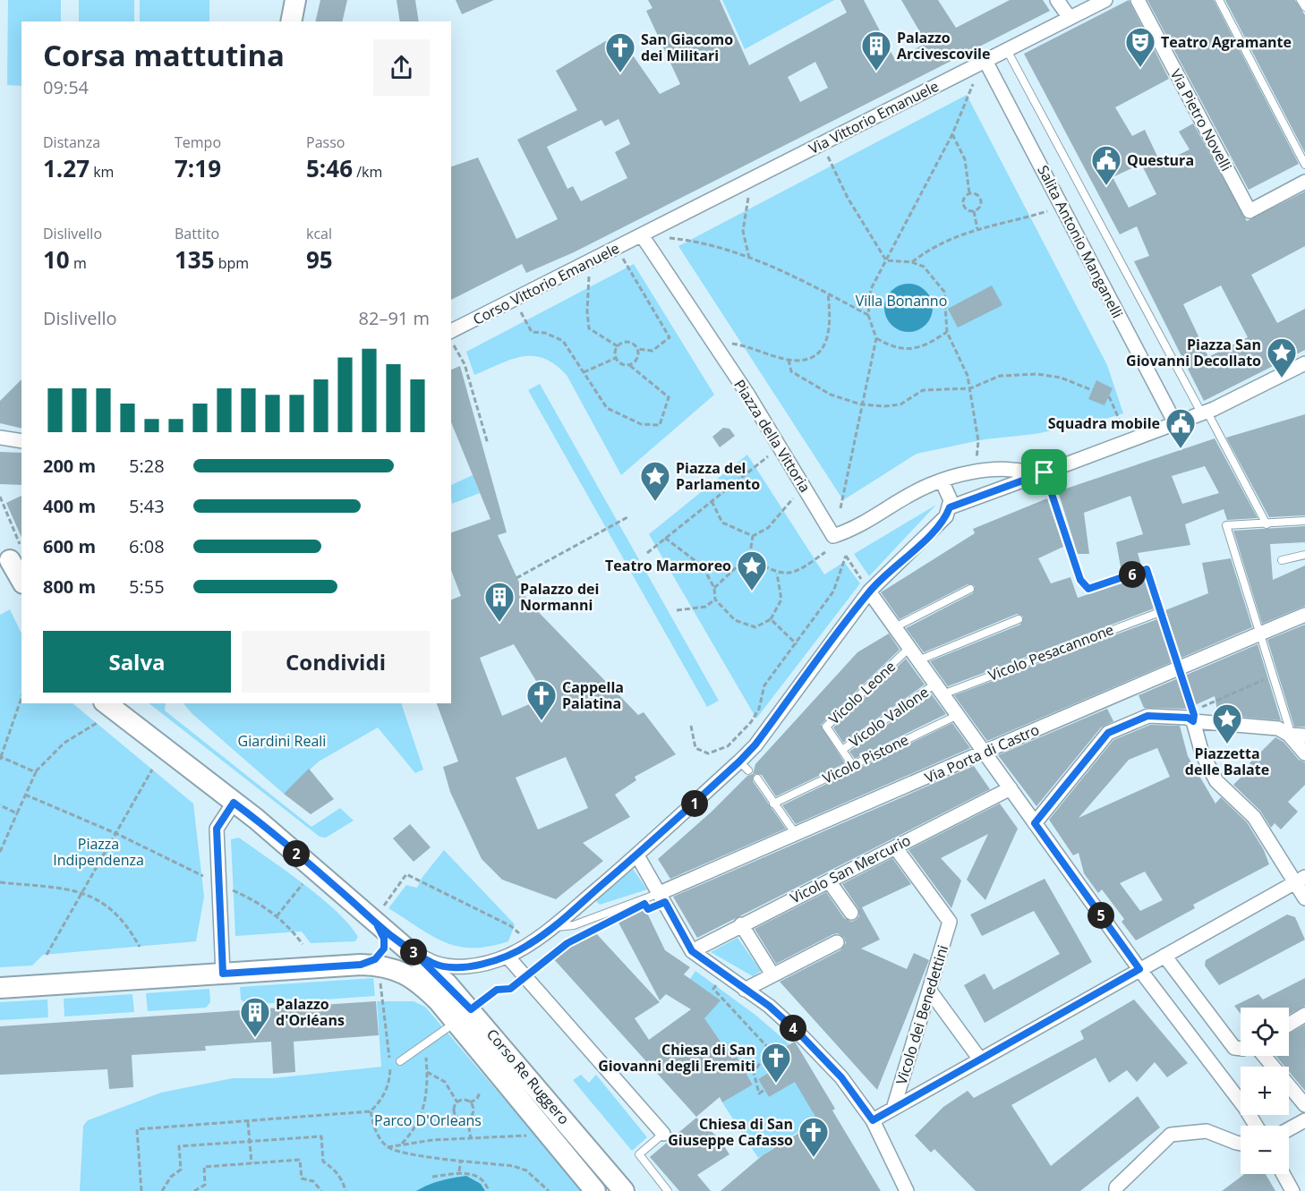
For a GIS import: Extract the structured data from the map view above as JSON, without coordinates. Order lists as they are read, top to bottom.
{
  "streets": {
    "main road": ["Corso Re Ruggero"],
    "street": [
      "Via Vittorio Emanuele",
      "Via Pietro Novelli",
      "Salita Antonio Manganelli",
      "Corso Vittorio Emanuele",
      "Piazza della Vittoria",
      "Via Porta di Castro",
      "Vicolo San Mercurio",
      "Vicolo dei Benedettini"
    ],
    "lane": [
      "Vicolo Pesacannone",
      "Vicolo Leone",
      "Vicolo Vallone",
      "Vicolo Pistone"
    ]
  },
  "crossings": [
    ["Via Vittorio Emanuele", "Salita Antonio Manganelli"],
    ["Via Vittorio Emanuele", "Corso Vittorio Emanuele"],
    ["Via Vittorio Emanuele", "Piazza della Vittoria"],
    ["Corso Vittorio Emanuele", "Piazza della Vittoria"],
    ["Vicolo Pesacannone", "Vicolo Vallone"],
    ["Vicolo Leone", "Vicolo Vallone"],
    ["Vicolo Leone", "Vicolo Pistone"],
    ["Vicolo San Mercurio", "Vicolo dei Benedettini"]
  ],
  "parks": [
    "Villa Bonanno",
    "Giardini Reali",
    "Piazza Indipendenza",
    "Parco D'Orleans"
  ],
  "places": {
    "theatre": ["Teatro Agramante"],
    "building": ["Palazzo Arcivescovile", "Palazzo dei Normanni", "Palazzo d'Orléans"],
    "church": [
      "San Giacomo dei Militari",
      "Cappella Palatina",
      "Chiesa di San Giovanni degli Eremiti",
      "Chiesa di San Giuseppe Cafasso"
    ],
    "public building": ["Questura", "Squadra mobile"],
    "place": [
      "Piazza San Giovanni Decollato",
      "Piazza del Parlamento",
      "Teatro Marmoreo",
      "Piazzetta delle Balate"
    ]
  },
  "page": {
    "heading": ["Corsa mattutina", "09:54"],
    "stats": [
      ["Distanza", "1.27 km"],
      ["Tempo", "7:19"],
      ["Passo", "5:46 /km"],
      ["Dislivello", "10 m"],
      ["Battito", "135 bpm"],
      ["kcal", "95"]
    ],
    "chart": ["Dislivello", "82–91 m"],
    "list": [
      {
        "name": "200 m",
        "note": "5:28"
      },
      {
        "name": "400 m",
        "note": "5:43"
      },
      {
        "name": "600 m",
        "note": "6:08"
      },
      {
        "name": "800 m",
        "note": "5:55"
      }
    ],
    "pins": [
      "6",
      "1",
      "2",
      "5",
      "3",
      "4"
    ],
    "buttons": ["Salva", "Condividi"],
    "map_buttons": ["+", "−"]
  }
}
